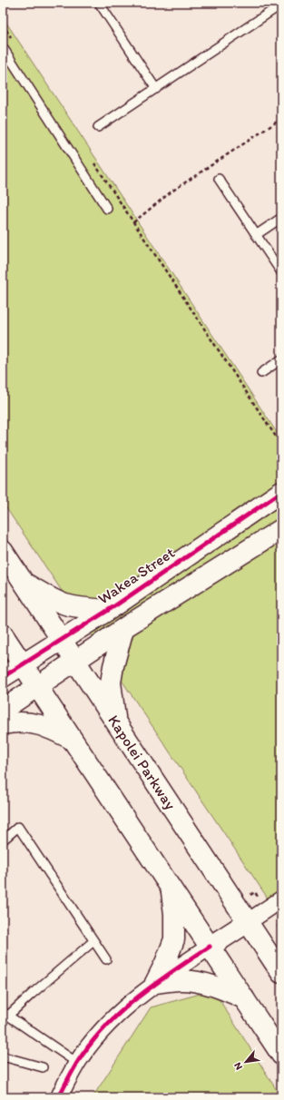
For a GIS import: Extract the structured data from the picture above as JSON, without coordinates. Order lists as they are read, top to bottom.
{
  "streets": {
    "main road": ["Wakea Street", "Kapolei Parkway"]
  },
  "crossings": [
    ["Wakea Street", "Kapolei Parkway"]
  ],
  "north": "bottom left"
}
